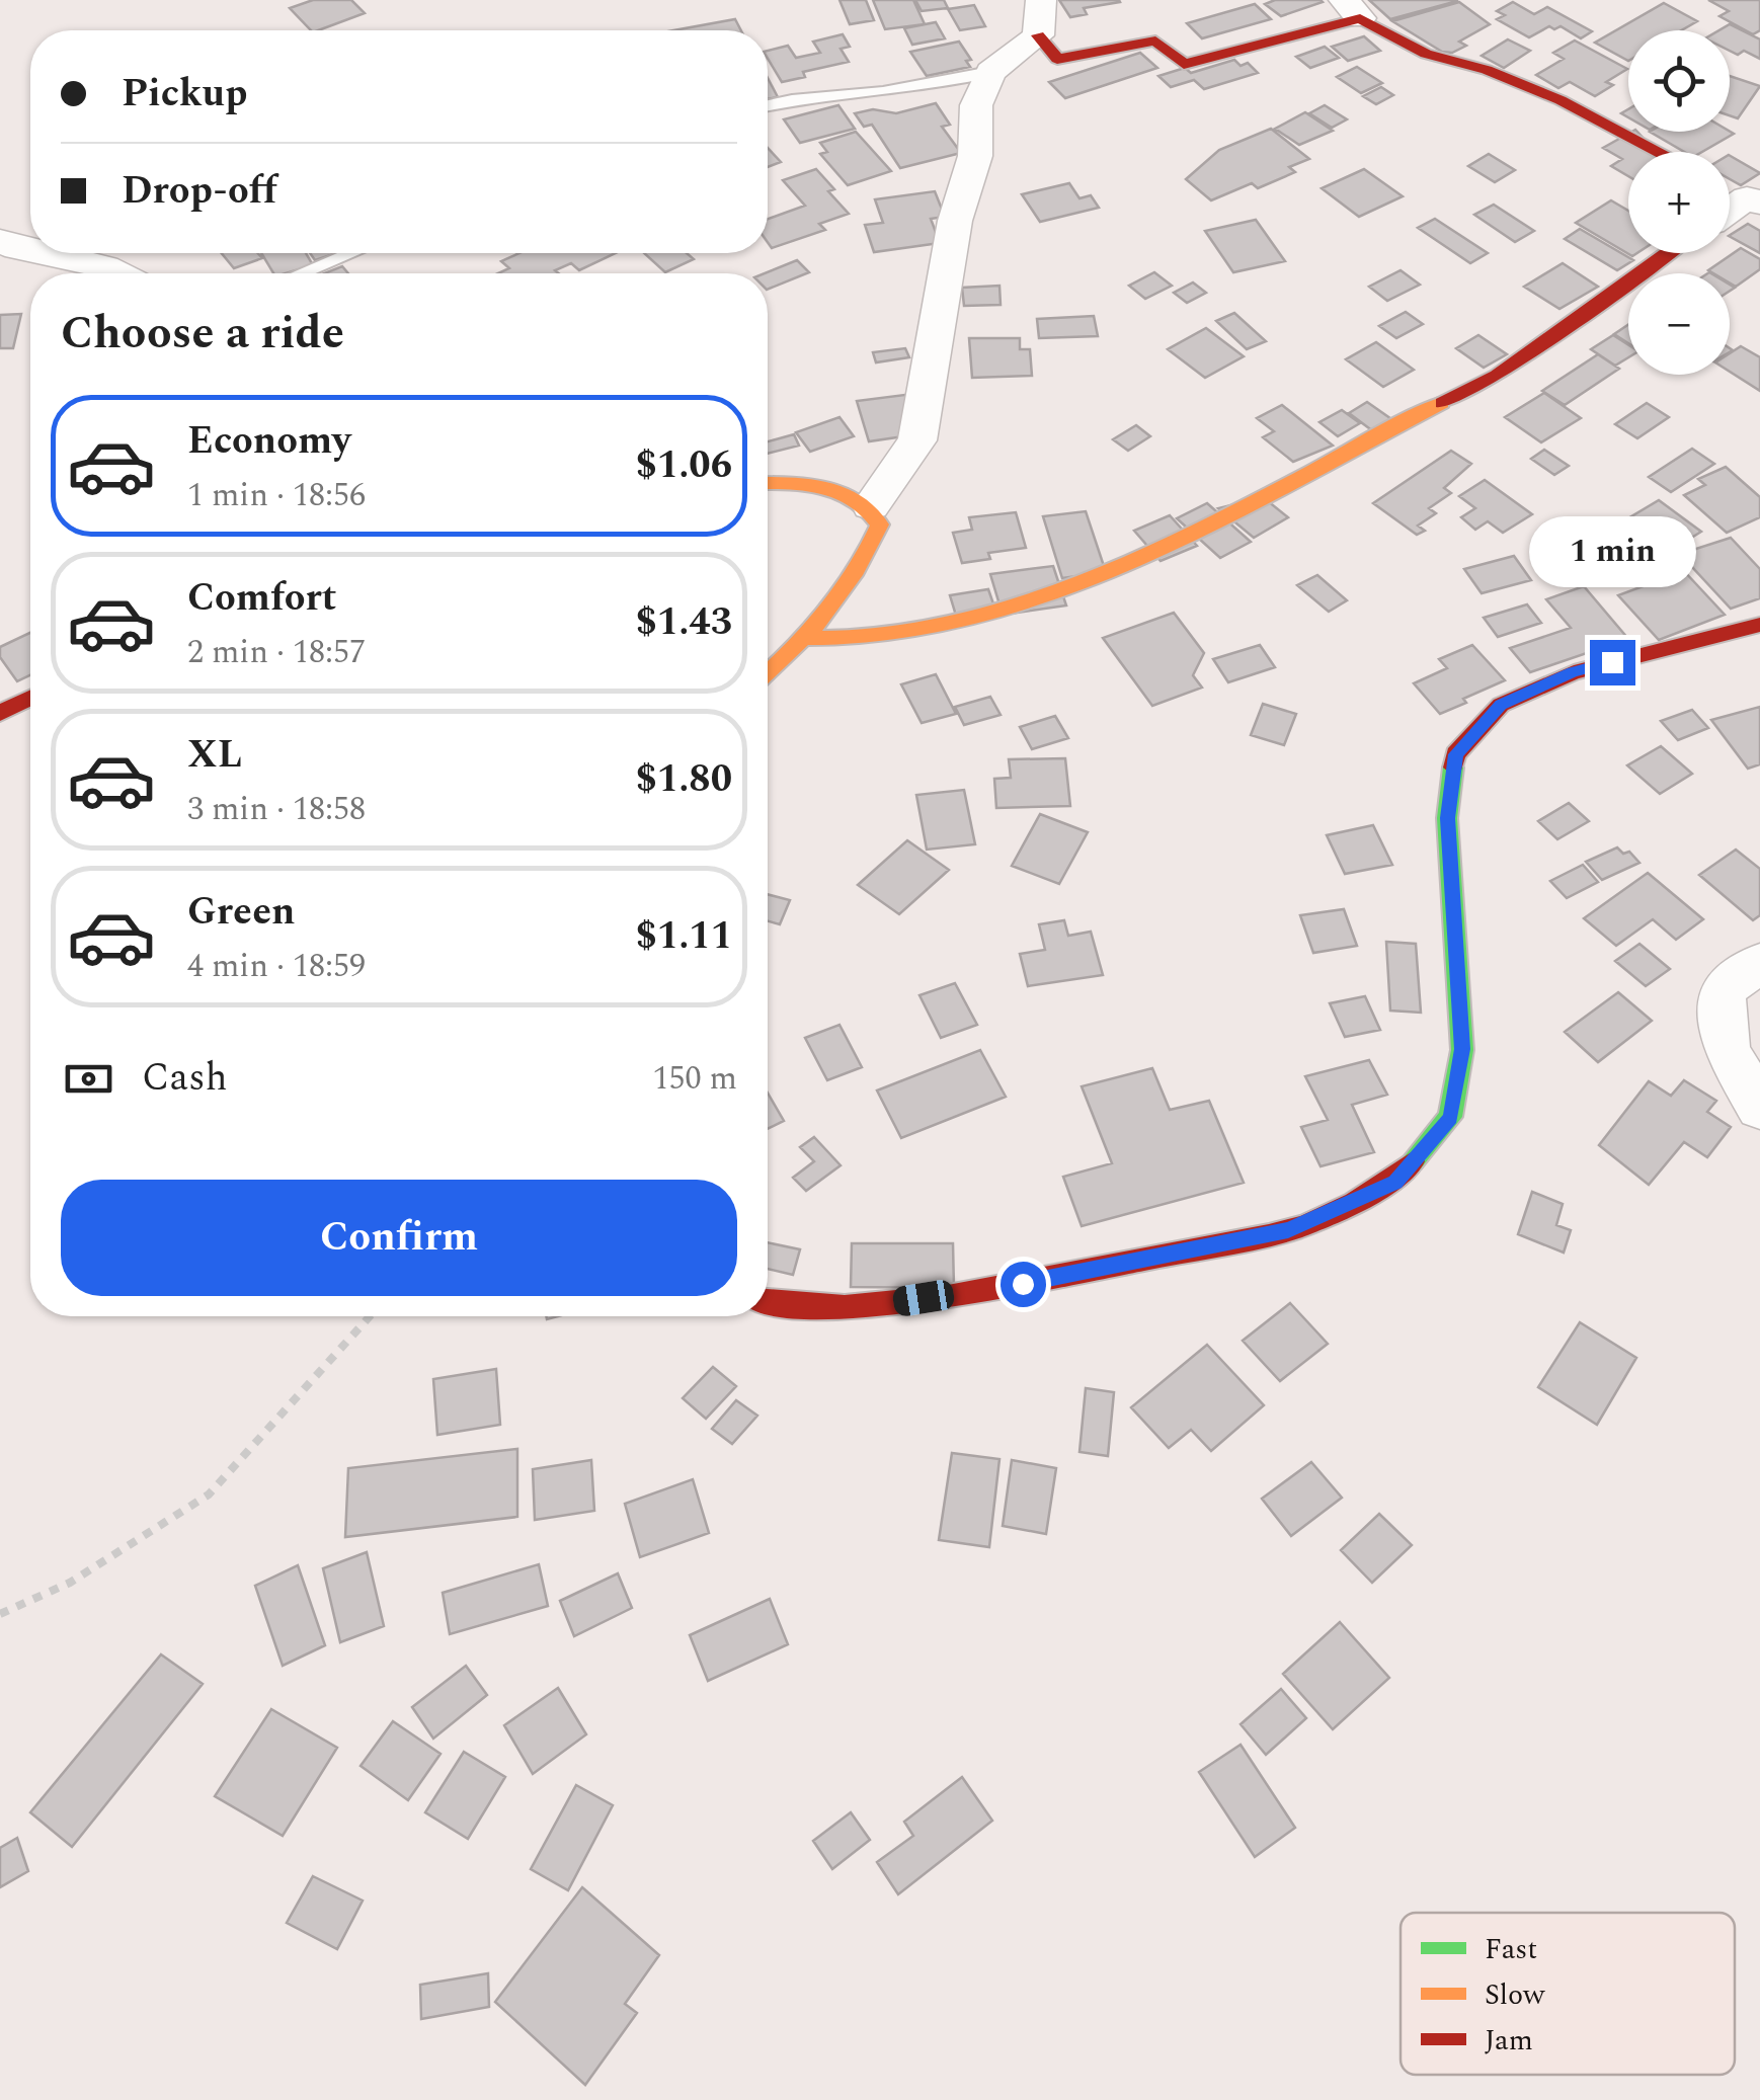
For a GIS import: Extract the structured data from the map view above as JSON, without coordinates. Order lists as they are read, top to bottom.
{
  "legend": ["Fast", "Slow", "Jam"],
  "page": {
    "map_buttons": ["+", "−"],
    "banner": ["Pickup", "Drop-off"],
    "heading": "Choose a ride",
    "list": [
      {
        "name": "Economy",
        "note": "1 min · 18:56",
        "value": "$1.06"
      },
      {
        "name": "Comfort",
        "note": "2 min · 18:57",
        "value": "$1.43"
      },
      {
        "name": "XL",
        "note": "3 min · 18:58",
        "value": "$1.80"
      },
      {
        "name": "Green",
        "note": "4 min · 18:59",
        "value": "$1.11"
      }
    ],
    "bubble": "1 min",
    "pay": ["Cash", "150 m"],
    "buttons": "Confirm"
  }
}
